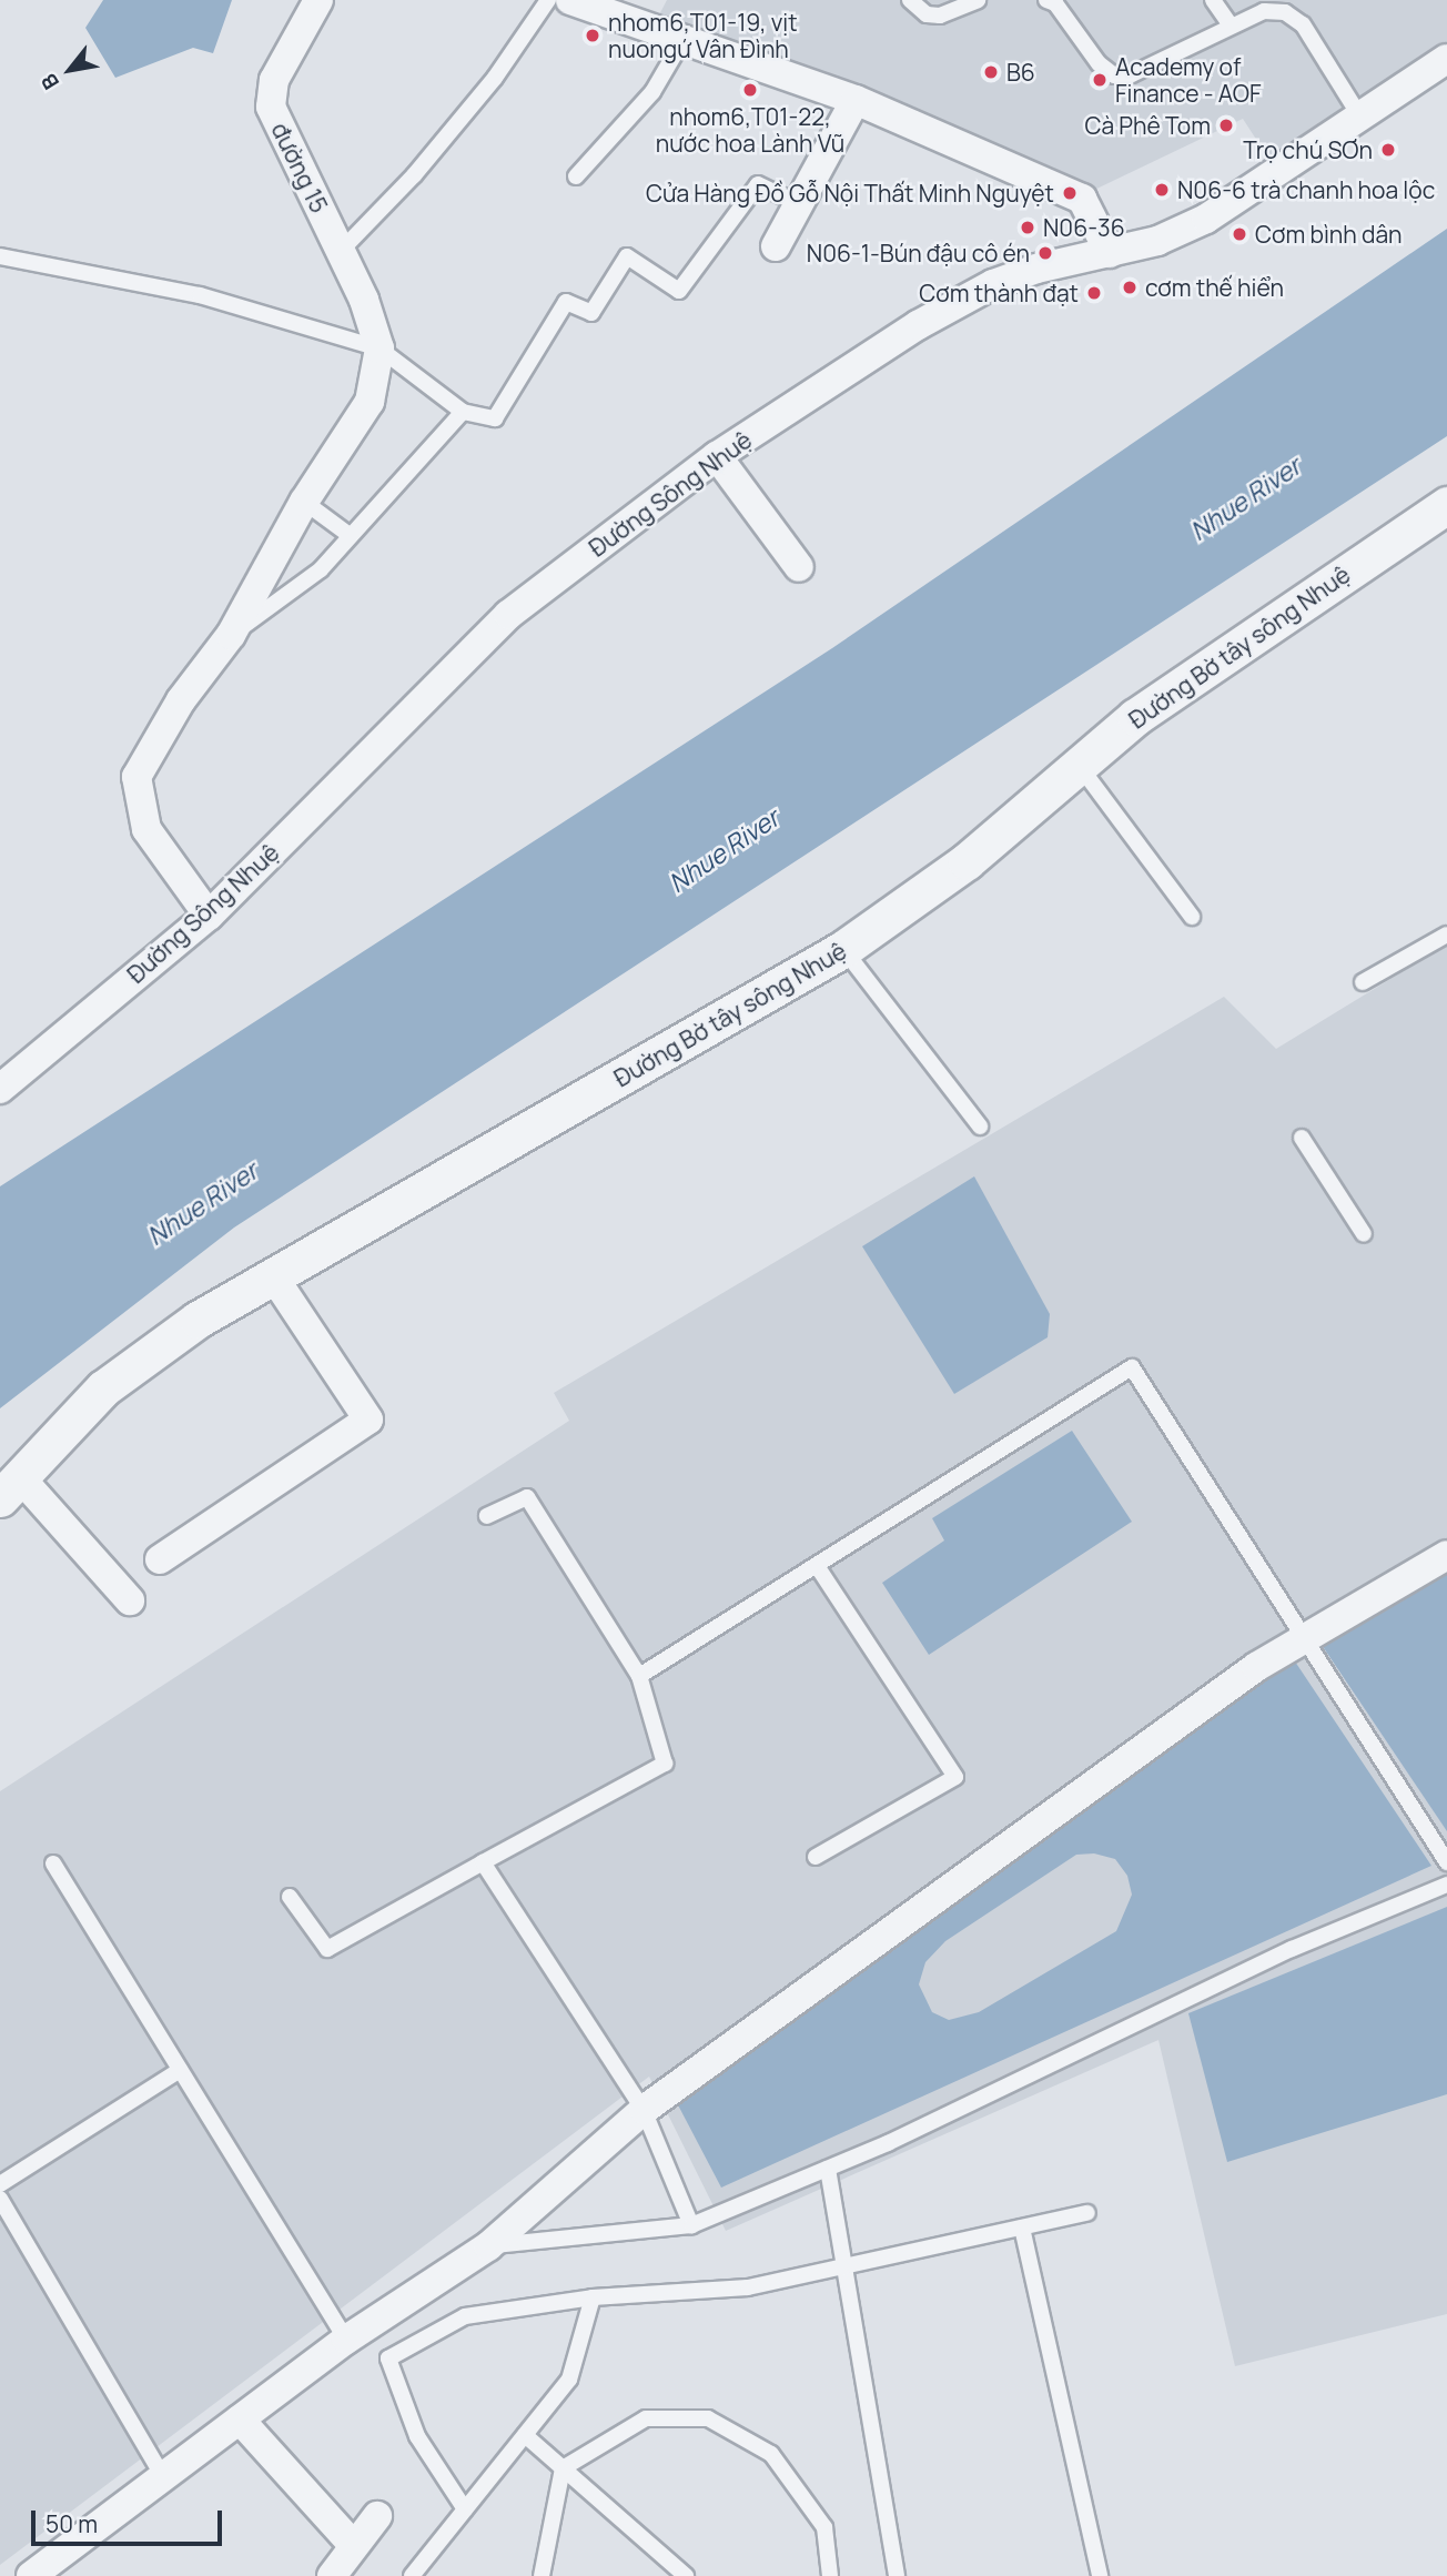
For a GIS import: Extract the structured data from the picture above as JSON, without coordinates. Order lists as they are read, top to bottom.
{
  "streets": {
    "street": ["đường 15", "Đường Sông Nhuệ", "Đường Bờ tây sông Nhuệ"]
  },
  "water": ["Nhue River"],
  "places": [
    "nhom6,T01-19, vịt nuongứ Vân Đình",
    "B6",
    "Academy of Finance - AOF",
    "nhom6,T01-22, nước hoa Lành Vũ",
    "Cà Phê Tom",
    "Trọ chú SƠn",
    "N06-6 trà chanh hoa lộc",
    "Cửa Hàng Đồ Gỗ Nội Thất Minh Nguyệt",
    "N06-36",
    "Cơm bình dân",
    "N06-1-Bún đậu cô én",
    "cơm thế hiển",
    "Cơm thành đạt"
  ],
  "scale_bar": "50 m",
  "north": "bottom left"
}
